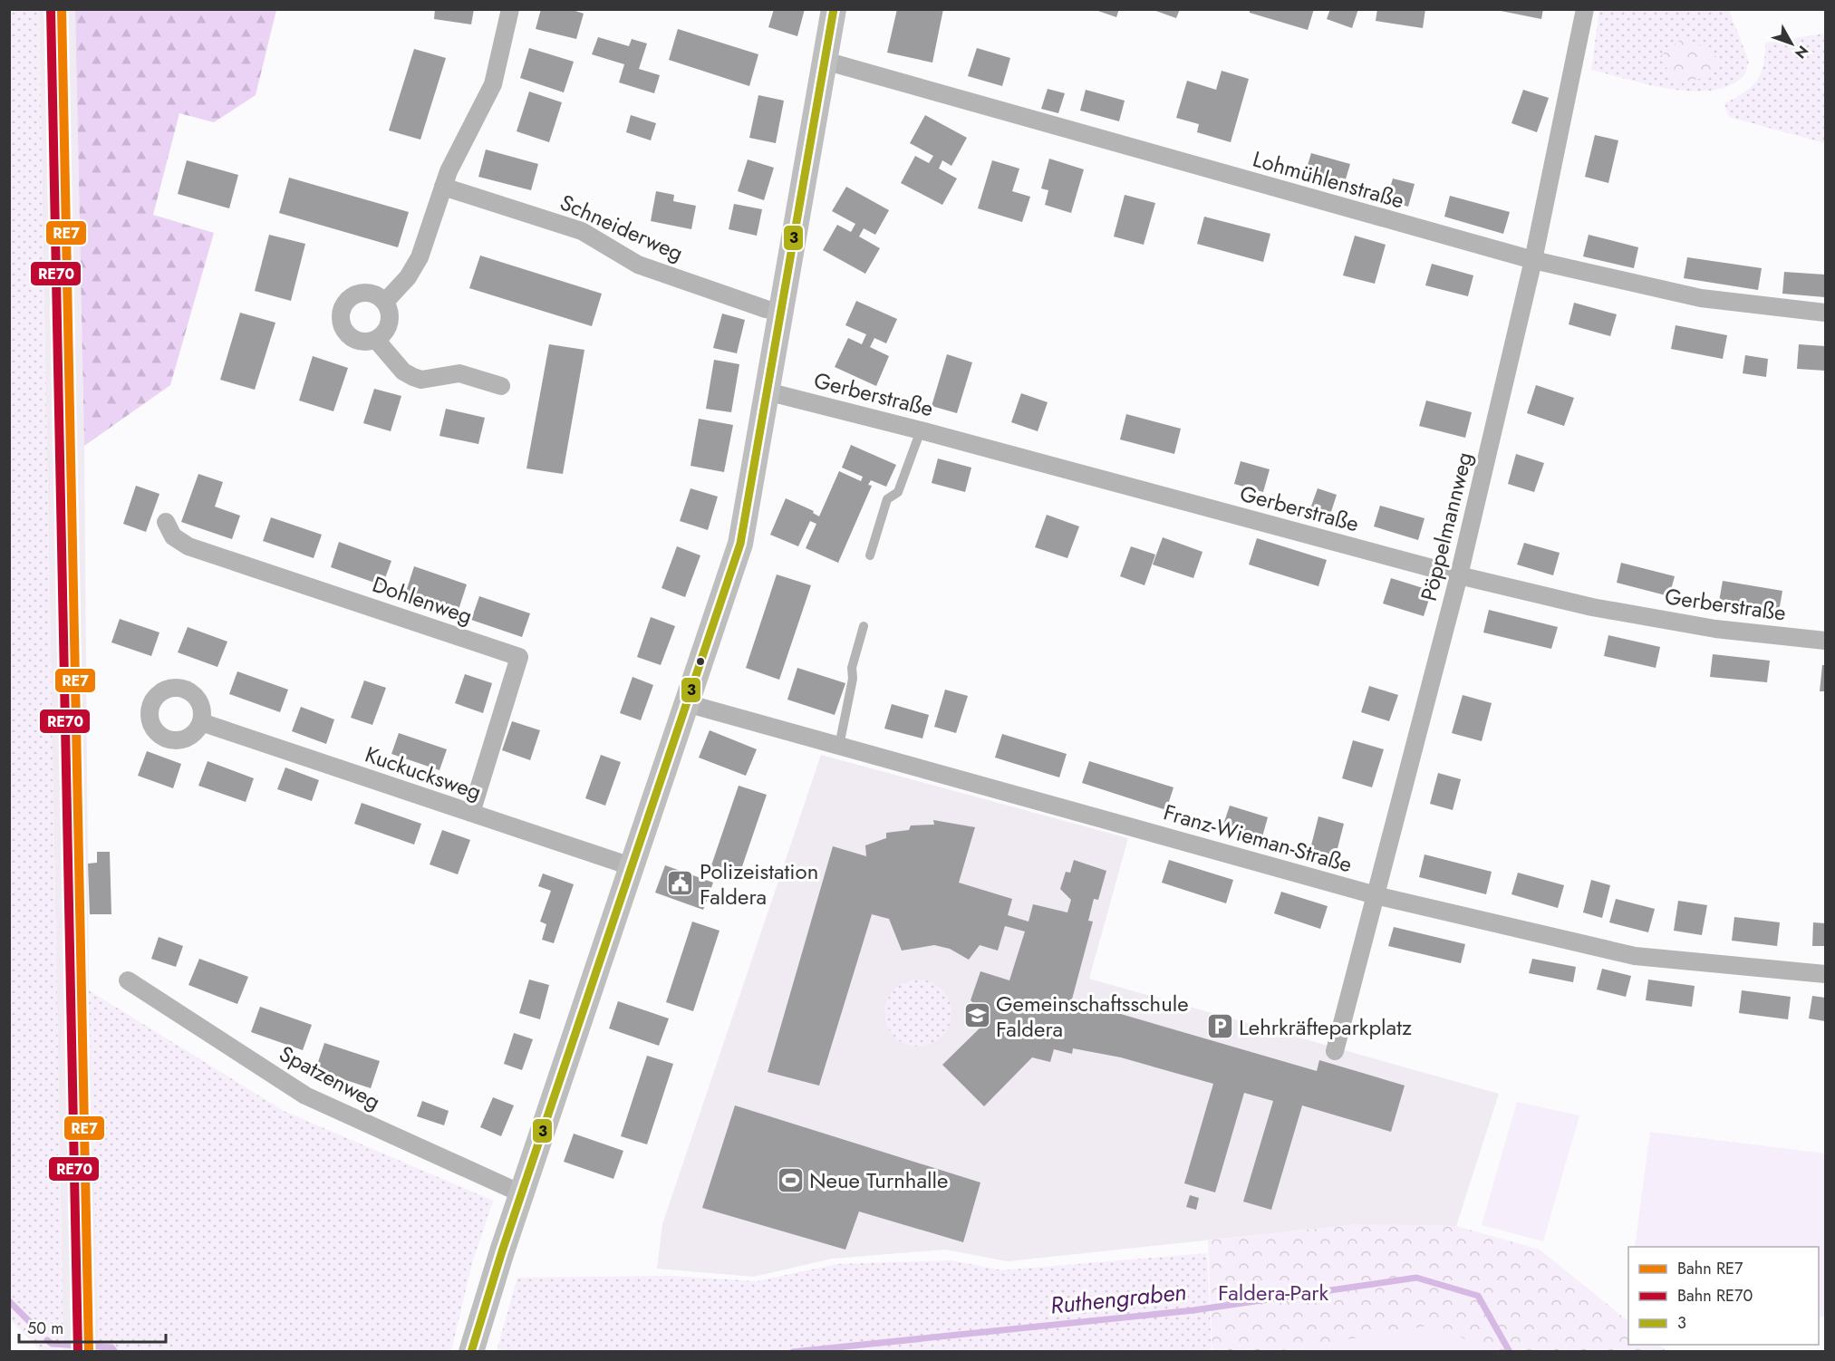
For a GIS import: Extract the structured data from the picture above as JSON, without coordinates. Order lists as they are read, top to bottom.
{
  "streets": {
    "street": [
      "Lohmühlenstraße",
      "Schneiderweg",
      "Gerberstraße",
      "Pöppelmannweg",
      "Dohlenweg",
      "Kuckucksweg",
      "Franz-Wieman-Straße",
      "Spatzenweg"
    ]
  },
  "crossings": [
    ["Lohmühlenstraße", "Pöppelmannweg"],
    ["Gerberstraße", "Pöppelmannweg"],
    ["Pöppelmannweg", "Franz-Wieman-Straße"],
    ["Dohlenweg", "Kuckucksweg"]
  ],
  "water": ["Ruthengraben"],
  "parks": ["Faldera-Park"],
  "places": {
    "public building": ["Polizeistation Faldera"],
    "school or university": ["Gemeinschaftsschule Faldera"],
    "parking": ["Lehrkräfteparkplatz"],
    "sports": ["Neue Turnhalle"]
  },
  "lines": ["rail line RE7", "rail line RE70", "transit line 3"],
  "legend": ["Bahn RE7", "Bahn RE70", "3"],
  "scale_bar": "50 m",
  "north": "bottom right"
}
